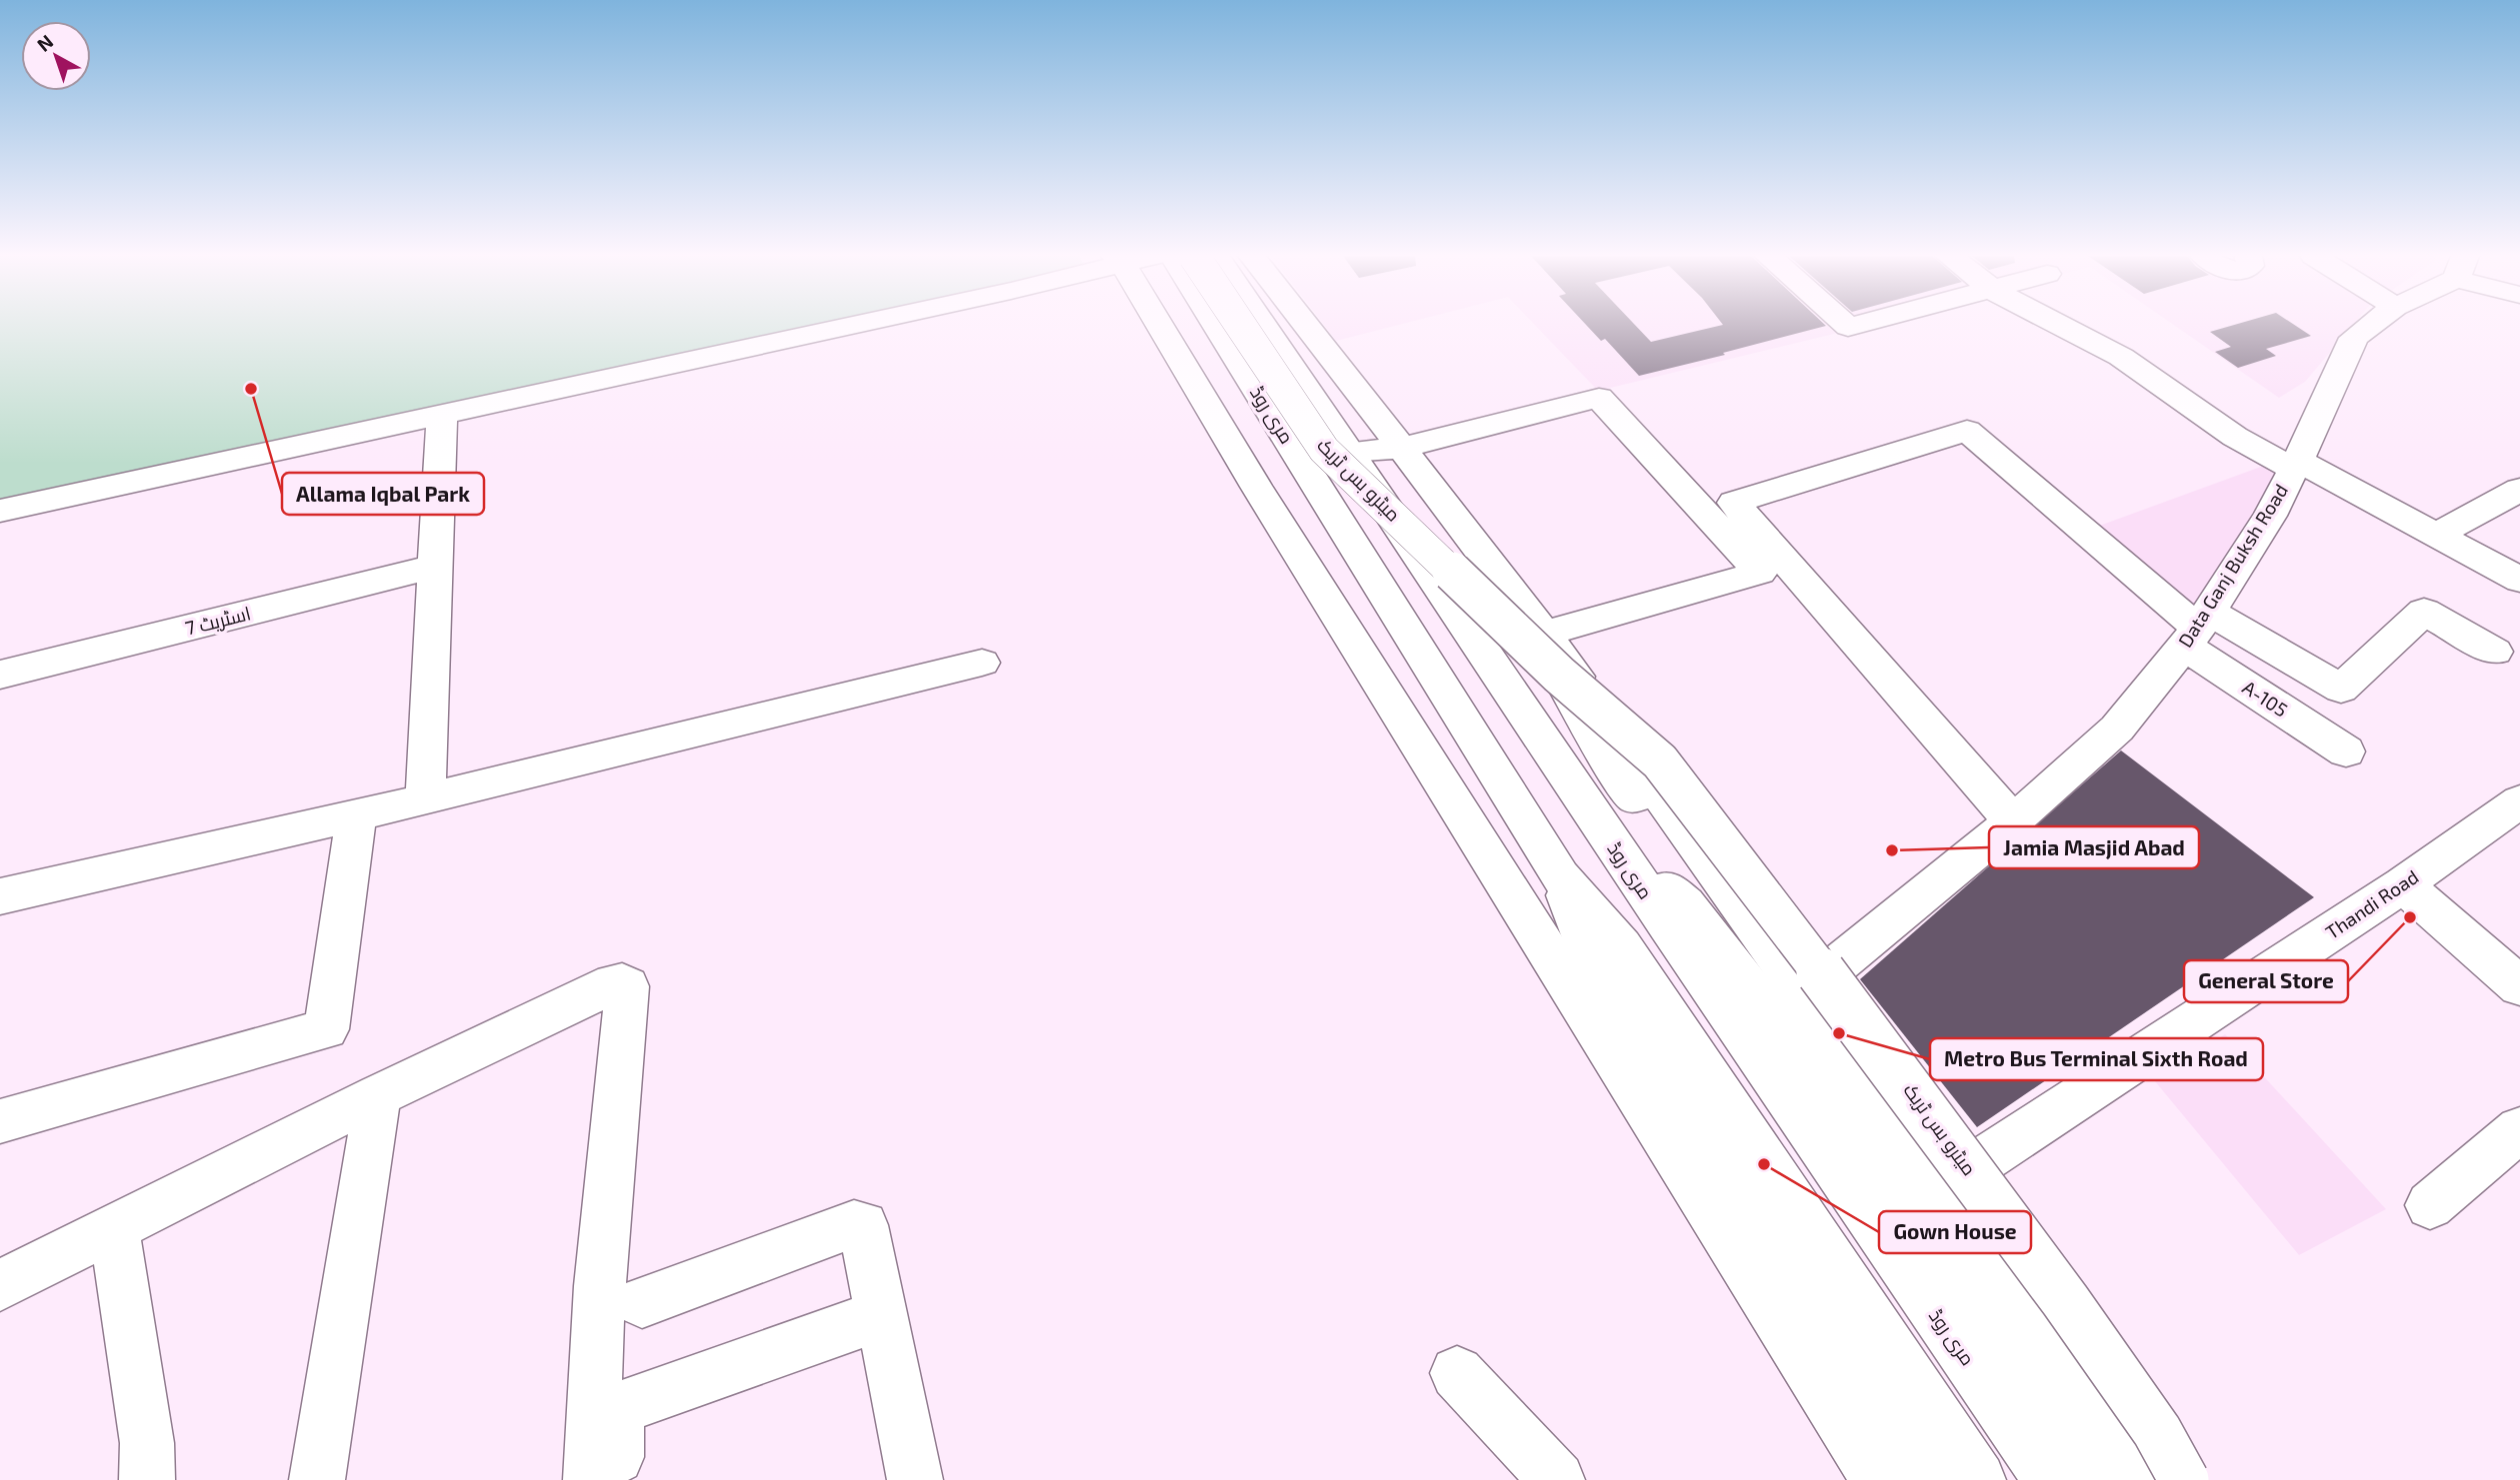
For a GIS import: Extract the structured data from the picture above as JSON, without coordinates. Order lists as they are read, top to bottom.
{
  "streets": {
    "street": [
      "مری روڈ",
      "میٹرو بس ٹریک",
      "Data Ganj Buksh Road",
      "اسٹریٹ 7",
      "A-105",
      "Thandi Road"
    ]
  },
  "crossings": [
    ["Data Ganj Buksh Road", "A-105"]
  ],
  "places": [
    "Allama Iqbal Park",
    "Jamia Masjid Abad",
    "General Store",
    "Metro Bus Terminal Sixth Road",
    "Gown House"
  ],
  "north": "top left"
}
